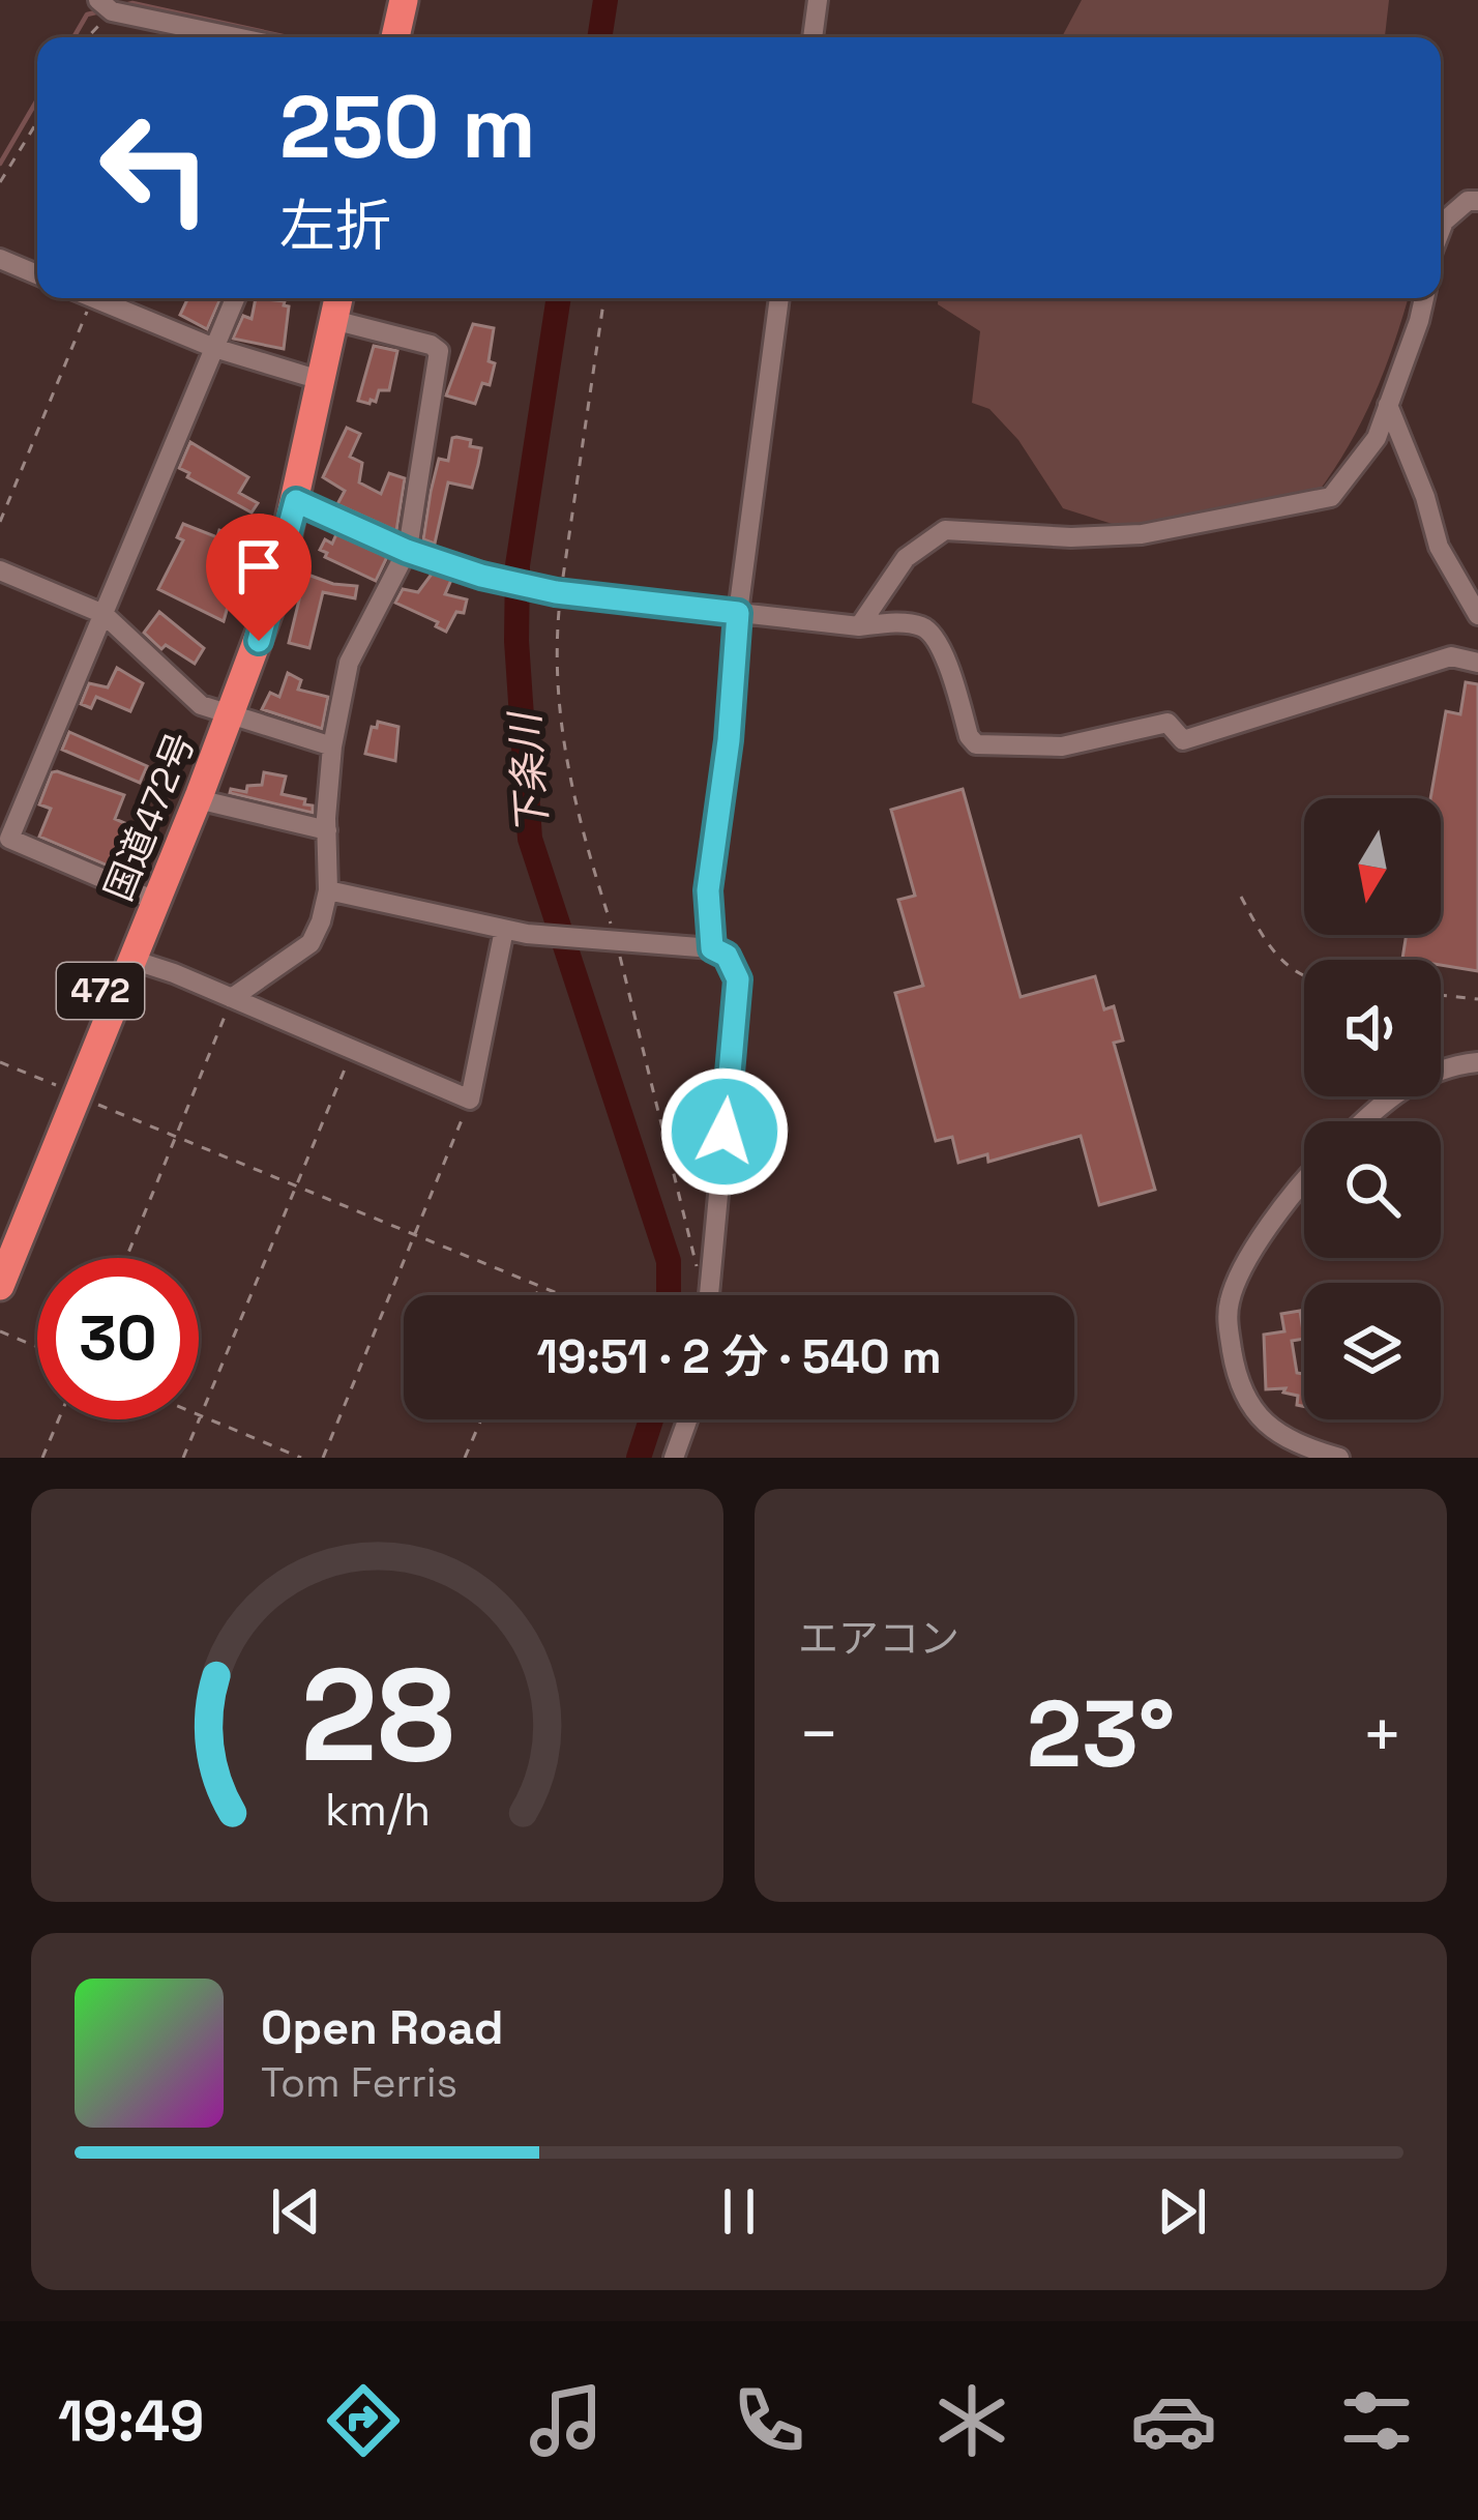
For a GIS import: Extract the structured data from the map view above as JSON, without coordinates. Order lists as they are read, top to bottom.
{
  "streets": {
    "highway": ["国道472号", "472"]
  },
  "water": ["下条川"],
  "north": "bottom",
  "page": {
    "turn": ["250 m", "左折"],
    "limit": "30",
    "trip": "19:51 · 2 分 · 540 m",
    "tile": "エアコン",
    "heat": ["−", "23°", "+"],
    "song": ["Open Road", "Tom Ferris"],
    "tabs": "19:49",
    "gauge": ["28", "km/h"]
  }
}
